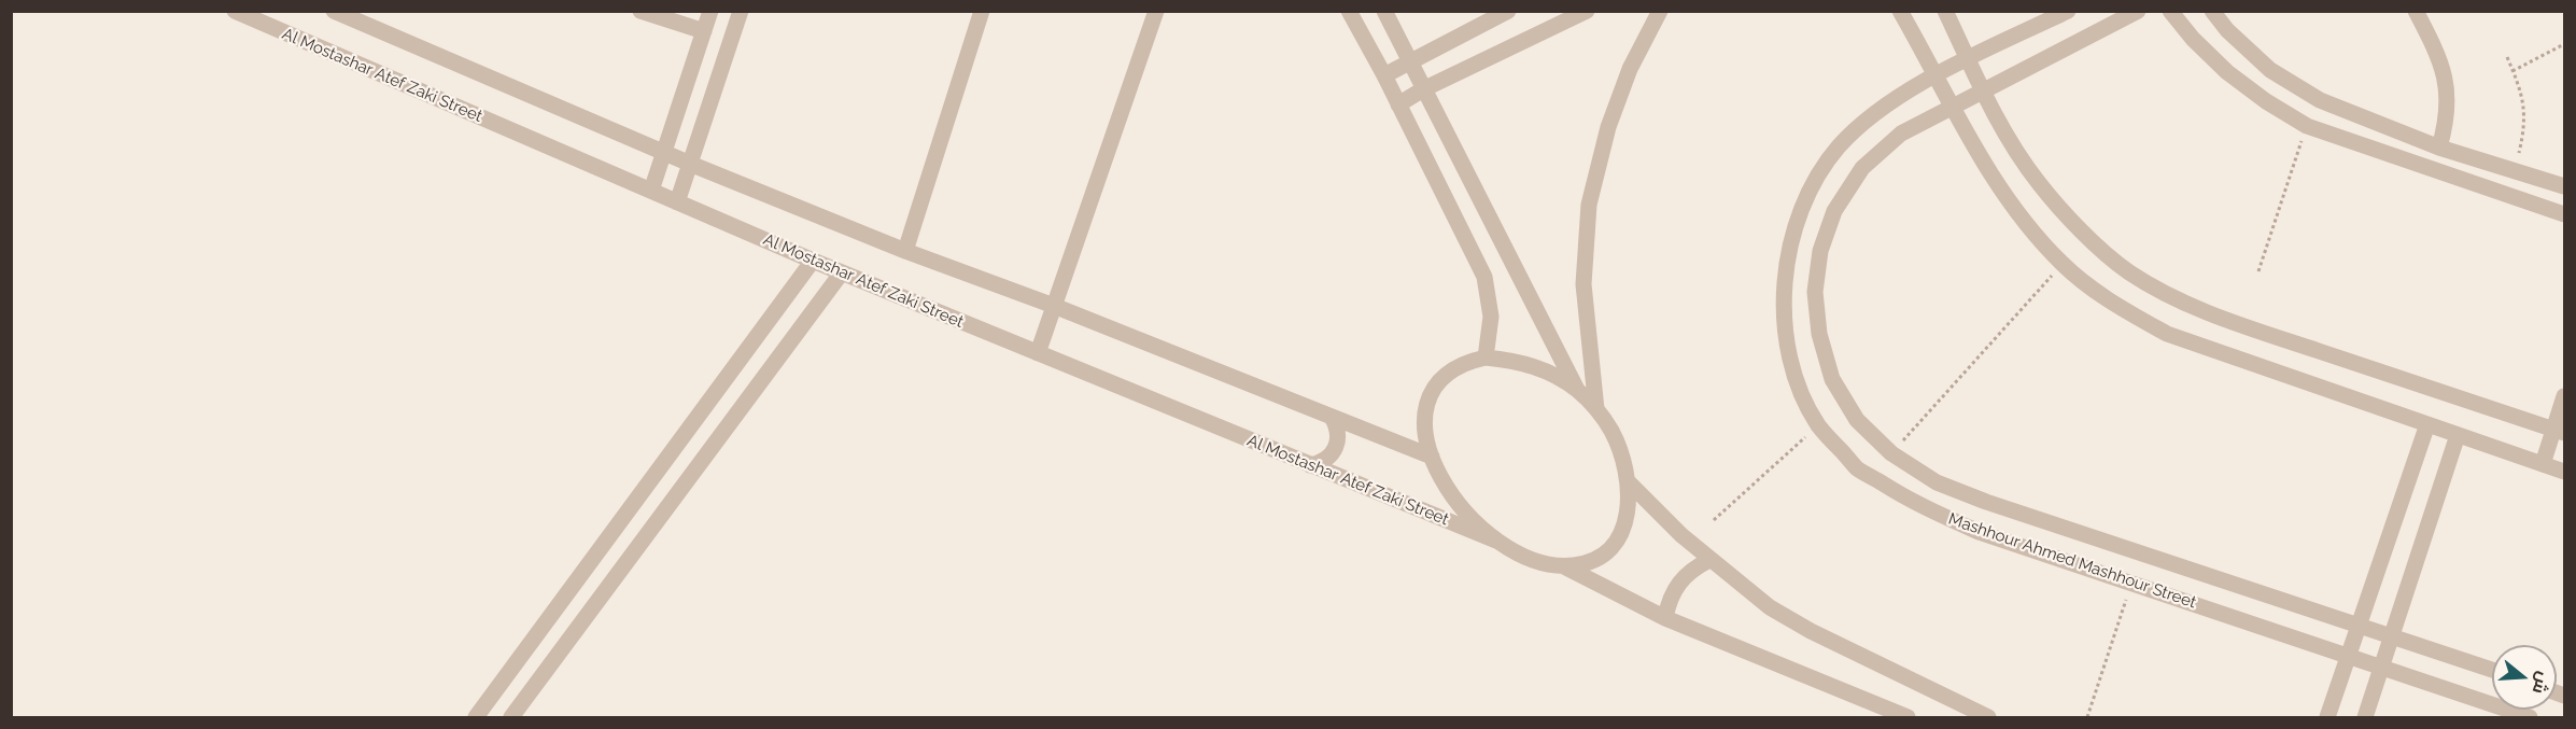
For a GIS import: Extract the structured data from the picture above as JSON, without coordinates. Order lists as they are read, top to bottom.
{
  "streets": {
    "street": ["Al Mostashar Atef Zaki Street", "Mashhour Ahmed Mashhour Street"]
  },
  "north": "right"
}
